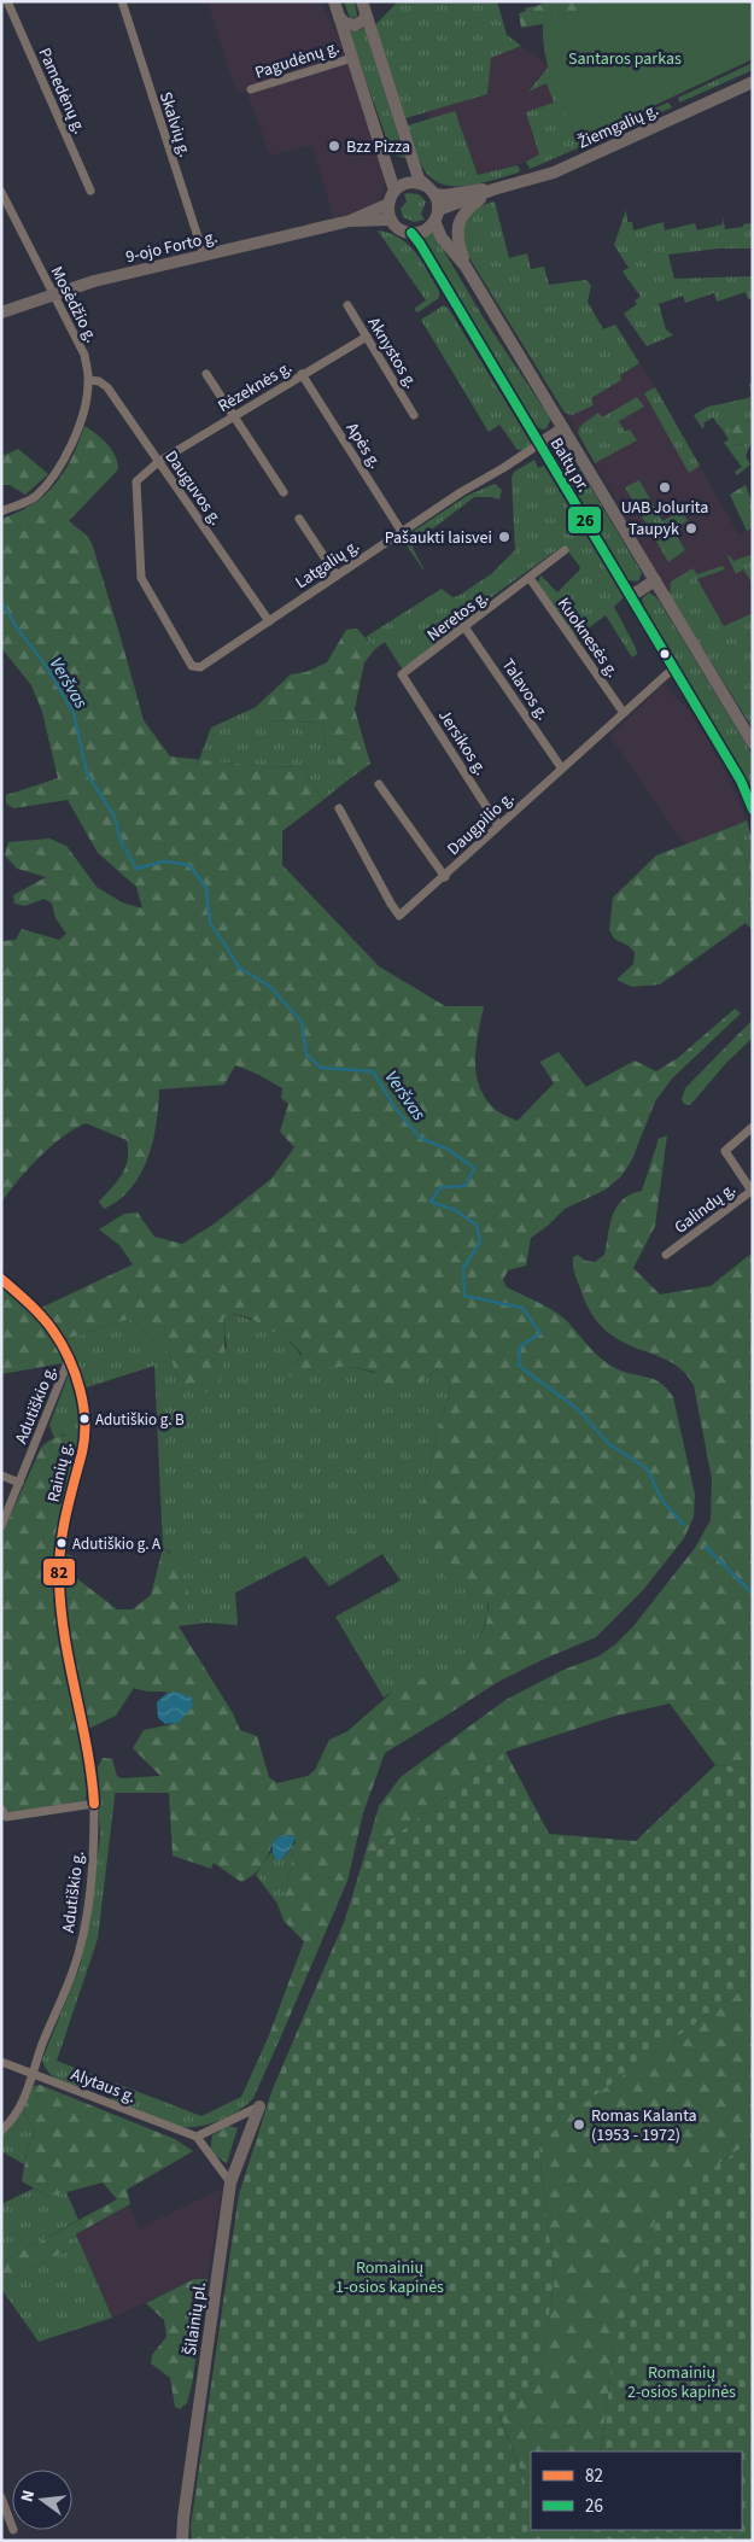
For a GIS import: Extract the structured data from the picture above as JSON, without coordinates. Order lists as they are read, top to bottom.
{
  "streets": {
    "main road": [
      "Žiemgalių g.",
      "9-ojo Forto g.",
      "Baltų pr.",
      "Šilainių pl."
    ],
    "street": [
      "Pagudėnų g.",
      "Pamedėnų g.",
      "Skalvių g.",
      "Mosėdžio g.",
      "Aknystos g.",
      "Rėzeknės g.",
      "Apės g.",
      "Dauguvos g.",
      "Latgalių g.",
      "Neretos g.",
      "Kuoknesės g.",
      "Talavos g.",
      "Jersikos g.",
      "Daugpilio g.",
      "Galindų g.",
      "Adutiškio g.",
      "Rainių g.",
      "Alytaus g."
    ]
  },
  "crossings": [
    ["Skalvių g.", "9-ojo Forto g."],
    ["Žiemgalių g.", "9-ojo Forto g."],
    ["Žiemgalių g.", "Baltų pr."],
    ["9-ojo Forto g.", "Mosėdžio g."],
    ["9-ojo Forto g.", "Baltų pr."],
    ["Mosėdžio g.", "Dauguvos g."],
    ["Aknystos g.", "Rėzeknės g."],
    ["Rėzeknės g.", "Apės g."],
    ["Rėzeknės g.", "Dauguvos g."],
    ["Rėzeknės g.", "Latgalių g."],
    ["Apės g.", "Latgalių g."],
    ["Baltų pr.", "Latgalių g."],
    ["Baltų pr.", "Daugpilio g."],
    ["Dauguvos g.", "Latgalių g."],
    ["Neretos g.", "Kuoknesės g."],
    ["Neretos g.", "Talavos g."],
    ["Neretos g.", "Jersikos g."],
    ["Kuoknesės g.", "Daugpilio g."],
    ["Talavos g.", "Daugpilio g."],
    ["Jersikos g.", "Daugpilio g."],
    ["Adutiškio g.", "Rainių g."],
    ["Adutiškio g.", "Alytaus g."]
  ],
  "water": ["Veršvas"],
  "parks": ["Santaros parkas", "Romainių 1-osios kapinės", "Romainių 2-osios kapinės"],
  "places": [
    "Bzz Pizza",
    "UAB Jolurita",
    "Taupyk",
    "Pašaukti laisvei",
    "Adutiškio g. B",
    "Adutiškio g. A",
    "Romas Kalanta (1953 - 1972)"
  ],
  "lines": ["transit line 26", "transit line 82"],
  "legend": ["82", "26"],
  "north": "left"
}
